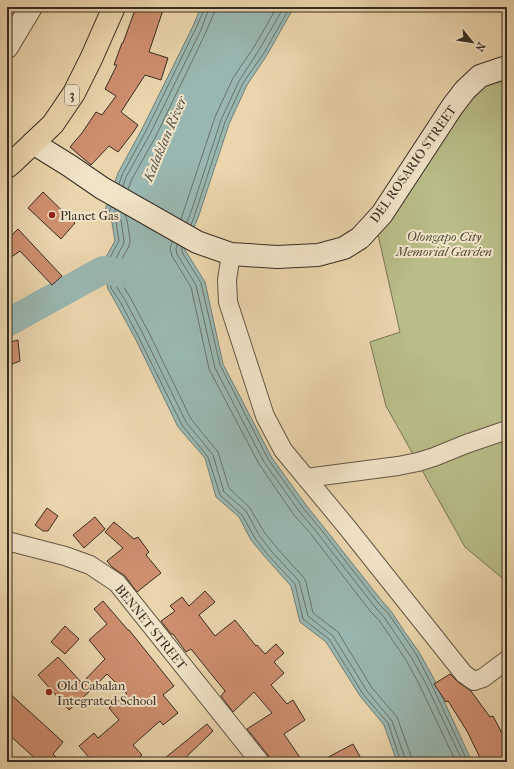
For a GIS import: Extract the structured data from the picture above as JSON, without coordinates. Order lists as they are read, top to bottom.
{
  "streets": {
    "highway": ["3"],
    "main road": ["DEL ROSARIO STREET"],
    "street": ["BENNET STREET"]
  },
  "crossings": [
    ["3", "DEL ROSARIO STREET"]
  ],
  "water": ["Kalaklan River"],
  "parks": ["Olongapo City Memorial Garden"],
  "places": ["Planet Gas", "Old Cabalan Integrated School"],
  "north": "bottom right"
}
